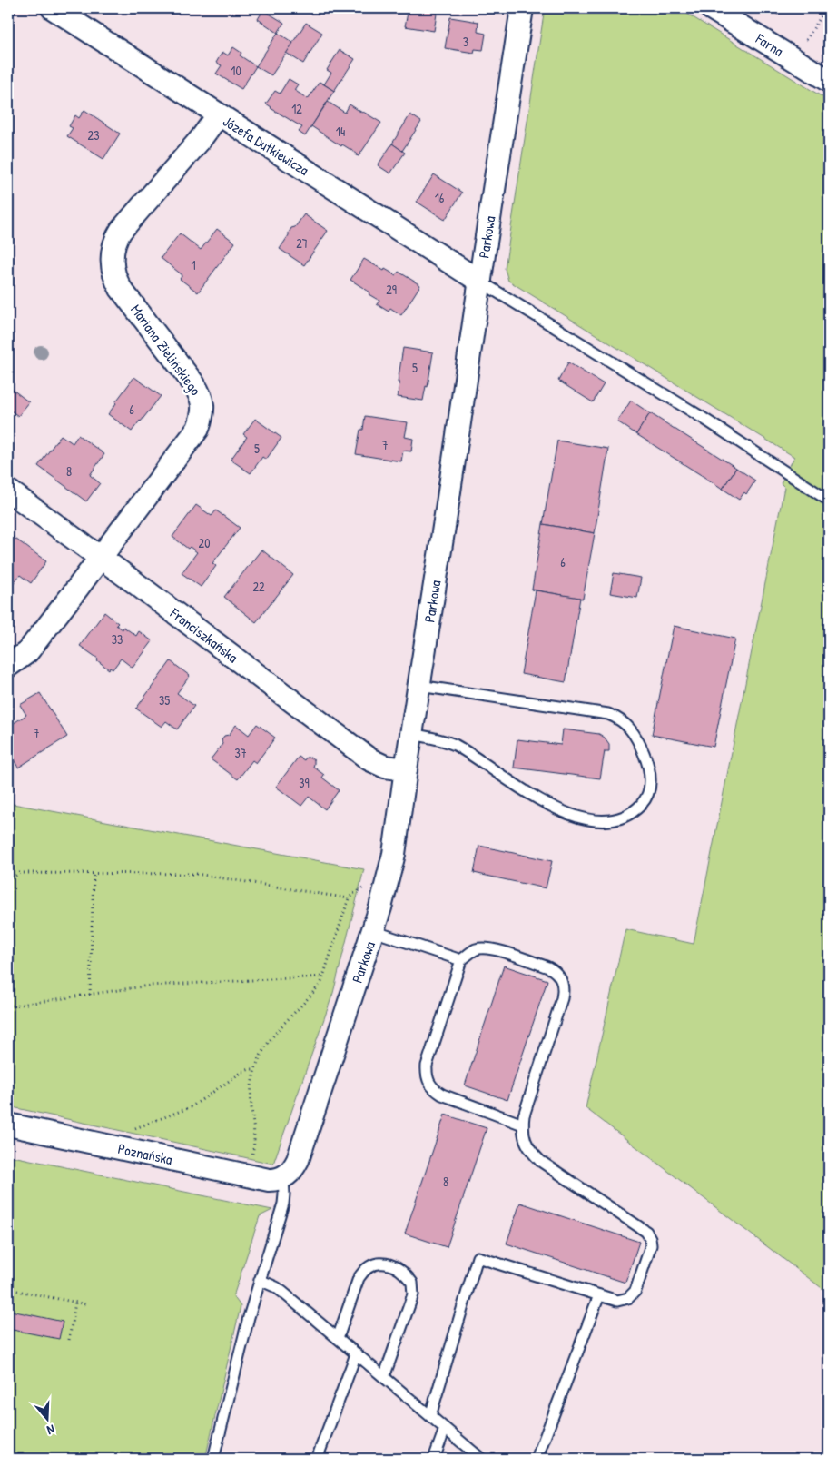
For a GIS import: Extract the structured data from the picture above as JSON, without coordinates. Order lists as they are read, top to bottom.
{
  "streets": {
    "street": [
      "Farna",
      "Józefa Dutkiewicza",
      "Parkowa",
      "Mariana Zielińskiego",
      "Franciszkańska",
      "Poznańska"
    ]
  },
  "crossings": [
    ["Józefa Dutkiewicza", "Parkowa"],
    ["Józefa Dutkiewicza", "Mariana Zielińskiego"],
    ["Parkowa", "Franciszkańska"],
    ["Parkowa", "Poznańska"],
    ["Mariana Zielińskiego", "Franciszkańska"]
  ],
  "house_numbers": [
    "3",
    "10",
    "12",
    "14",
    "23",
    "16",
    "27",
    "1",
    "29",
    "5",
    "6",
    "7",
    "5",
    "8",
    "20",
    "6",
    "22",
    "33",
    "35",
    "7",
    "37",
    "39",
    "8"
  ],
  "north": "bottom"
}
